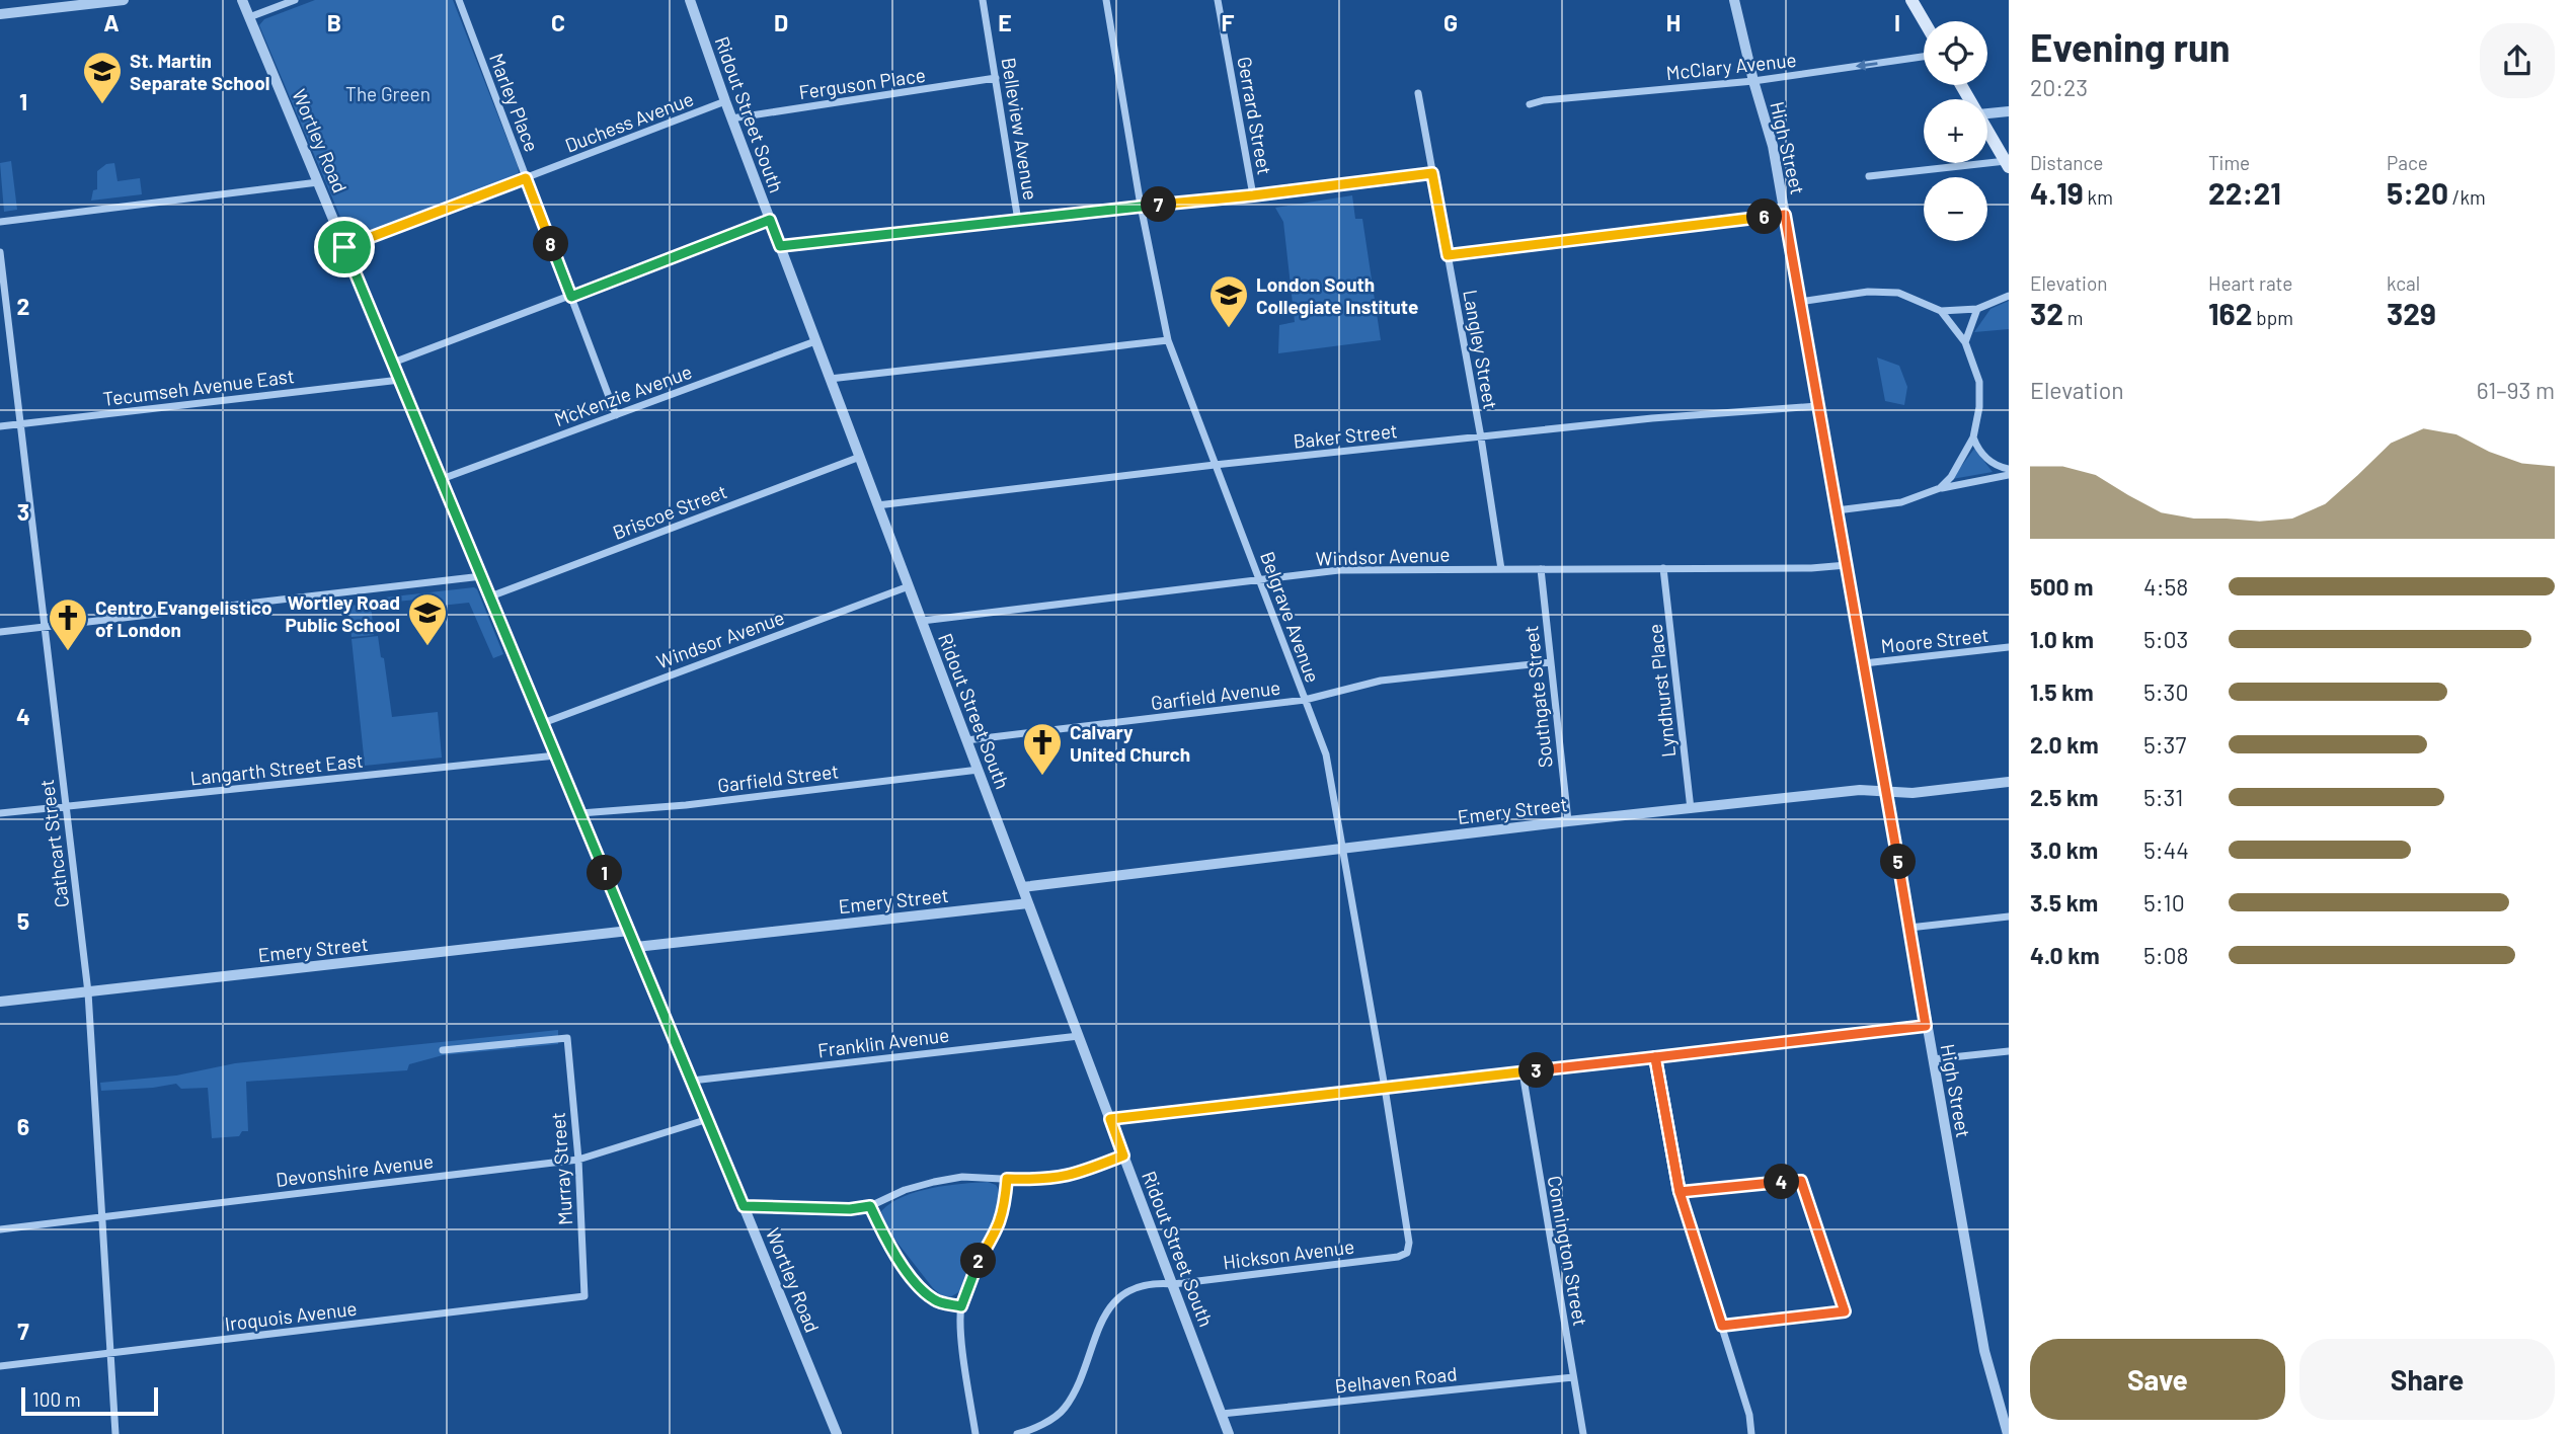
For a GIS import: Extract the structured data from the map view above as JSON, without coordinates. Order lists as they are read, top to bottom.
{
  "streets": {
    "street": [
      "McClary Avenue",
      "Ferguson Place",
      "Marley Place",
      "Ridout Street South",
      "Gerrard Street",
      "Duchess Avenue",
      "Belleview Avenue",
      "Wortley Road",
      "High Street",
      "Langley Street",
      "Tecumseh Avenue East",
      "McKenzie Avenue",
      "Baker Street",
      "Briscoe Street",
      "Windsor Avenue",
      "Belgrave Avenue",
      "Moore Street",
      "Lyndhurst Place",
      "Garfield Avenue",
      "Southgate Street",
      "Langarth Street East",
      "Garfield Street",
      "Emery Street",
      "Cathcart Street",
      "Franklin Avenue",
      "Murray Street",
      "Devonshire Avenue",
      "Connington Street",
      "Hickson Avenue",
      "Iroquois Avenue",
      "Belhaven Road"
    ]
  },
  "crossings": [
    ["McClary Avenue", "High Street"],
    ["Ferguson Place", "Ridout Street South"],
    ["Ferguson Place", "Belleview Avenue"],
    ["Marley Place", "Duchess Avenue"],
    ["Marley Place", "McKenzie Avenue"],
    ["Ridout Street South", "Duchess Avenue"],
    ["Ridout Street South", "McKenzie Avenue"],
    ["Ridout Street South", "Baker Street"],
    ["Ridout Street South", "Briscoe Street"],
    ["Ridout Street South", "Windsor Avenue"],
    ["Ridout Street South", "Garfield Avenue"],
    ["Ridout Street South", "Garfield Street"],
    ["Ridout Street South", "Emery Street"],
    ["Ridout Street South", "Franklin Avenue"],
    ["Ridout Street South", "Hickson Avenue"],
    ["Ridout Street South", "Belhaven Road"],
    ["Duchess Avenue", "Wortley Road"],
    ["Wortley Road", "Tecumseh Avenue East"],
    ["Wortley Road", "McKenzie Avenue"],
    ["Wortley Road", "Briscoe Street"],
    ["Wortley Road", "Windsor Avenue"],
    ["Wortley Road", "Langarth Street East"],
    ["Wortley Road", "Garfield Street"],
    ["Wortley Road", "Emery Street"],
    ["Wortley Road", "Franklin Avenue"],
    ["Wortley Road", "Devonshire Avenue"],
    ["High Street", "Baker Street"],
    ["High Street", "Windsor Avenue"],
    ["High Street", "Moore Street"],
    ["High Street", "Emery Street"],
    ["Langley Street", "Baker Street"],
    ["Langley Street", "Windsor Avenue"],
    ["Tecumseh Avenue East", "Cathcart Street"],
    ["Baker Street", "Belgrave Avenue"],
    ["Windsor Avenue", "Belgrave Avenue"],
    ["Windsor Avenue", "Lyndhurst Place"],
    ["Windsor Avenue", "Southgate Street"],
    ["Belgrave Avenue", "Garfield Avenue"],
    ["Belgrave Avenue", "Emery Street"],
    ["Belgrave Avenue", "Hickson Avenue"],
    ["Lyndhurst Place", "Emery Street"],
    ["Garfield Avenue", "Southgate Street"],
    ["Southgate Street", "Emery Street"],
    ["Langarth Street East", "Cathcart Street"],
    ["Emery Street", "Cathcart Street"],
    ["Cathcart Street", "Devonshire Avenue"],
    ["Cathcart Street", "Iroquois Avenue"],
    ["Murray Street", "Devonshire Avenue"],
    ["Murray Street", "Iroquois Avenue"],
    ["Connington Street", "Belhaven Road"]
  ],
  "one_way": ["McClary Avenue"],
  "parks": ["The Green"],
  "places": {
    "school or university": ["St. Martin Separate School", "London South Collegiate Institute", "Wortley Road Public School"],
    "church": ["Centro Evangelistico of London", "Calvary United Church"]
  },
  "scale_bar": "100 m",
  "page": {
    "heading": ["Evening run", "20:23"],
    "map_buttons": ["+", "−"],
    "stats": [
      ["Distance", "4.19 km"],
      ["Time", "22:21"],
      ["Pace", "5:20 /km"],
      ["Elevation", "32 m"],
      ["Heart rate", "162 bpm"],
      ["kcal", "329"]
    ],
    "pins": [
      "7",
      "6",
      "8",
      "5",
      "1",
      "3",
      "4",
      "2"
    ],
    "chart": ["Elevation", "61–93 m"],
    "list": [
      {
        "name": "500 m",
        "note": "4:58"
      },
      {
        "name": "1.0 km",
        "note": "5:03"
      },
      {
        "name": "1.5 km",
        "note": "5:30"
      },
      {
        "name": "2.0 km",
        "note": "5:37"
      },
      {
        "name": "2.5 km",
        "note": "5:31"
      },
      {
        "name": "3.0 km",
        "note": "5:44"
      },
      {
        "name": "3.5 km",
        "note": "5:10"
      },
      {
        "name": "4.0 km",
        "note": "5:08"
      }
    ],
    "buttons": ["Save", "Share"],
    "scale": "100 m"
  },
  "grid": {
    "columns": [
      "A",
      "B",
      "C",
      "D",
      "E",
      "F",
      "G",
      "H",
      "I"
    ],
    "rows": [
      "1",
      "2",
      "3",
      "4",
      "5",
      "6",
      "7"
    ]
  }
}
